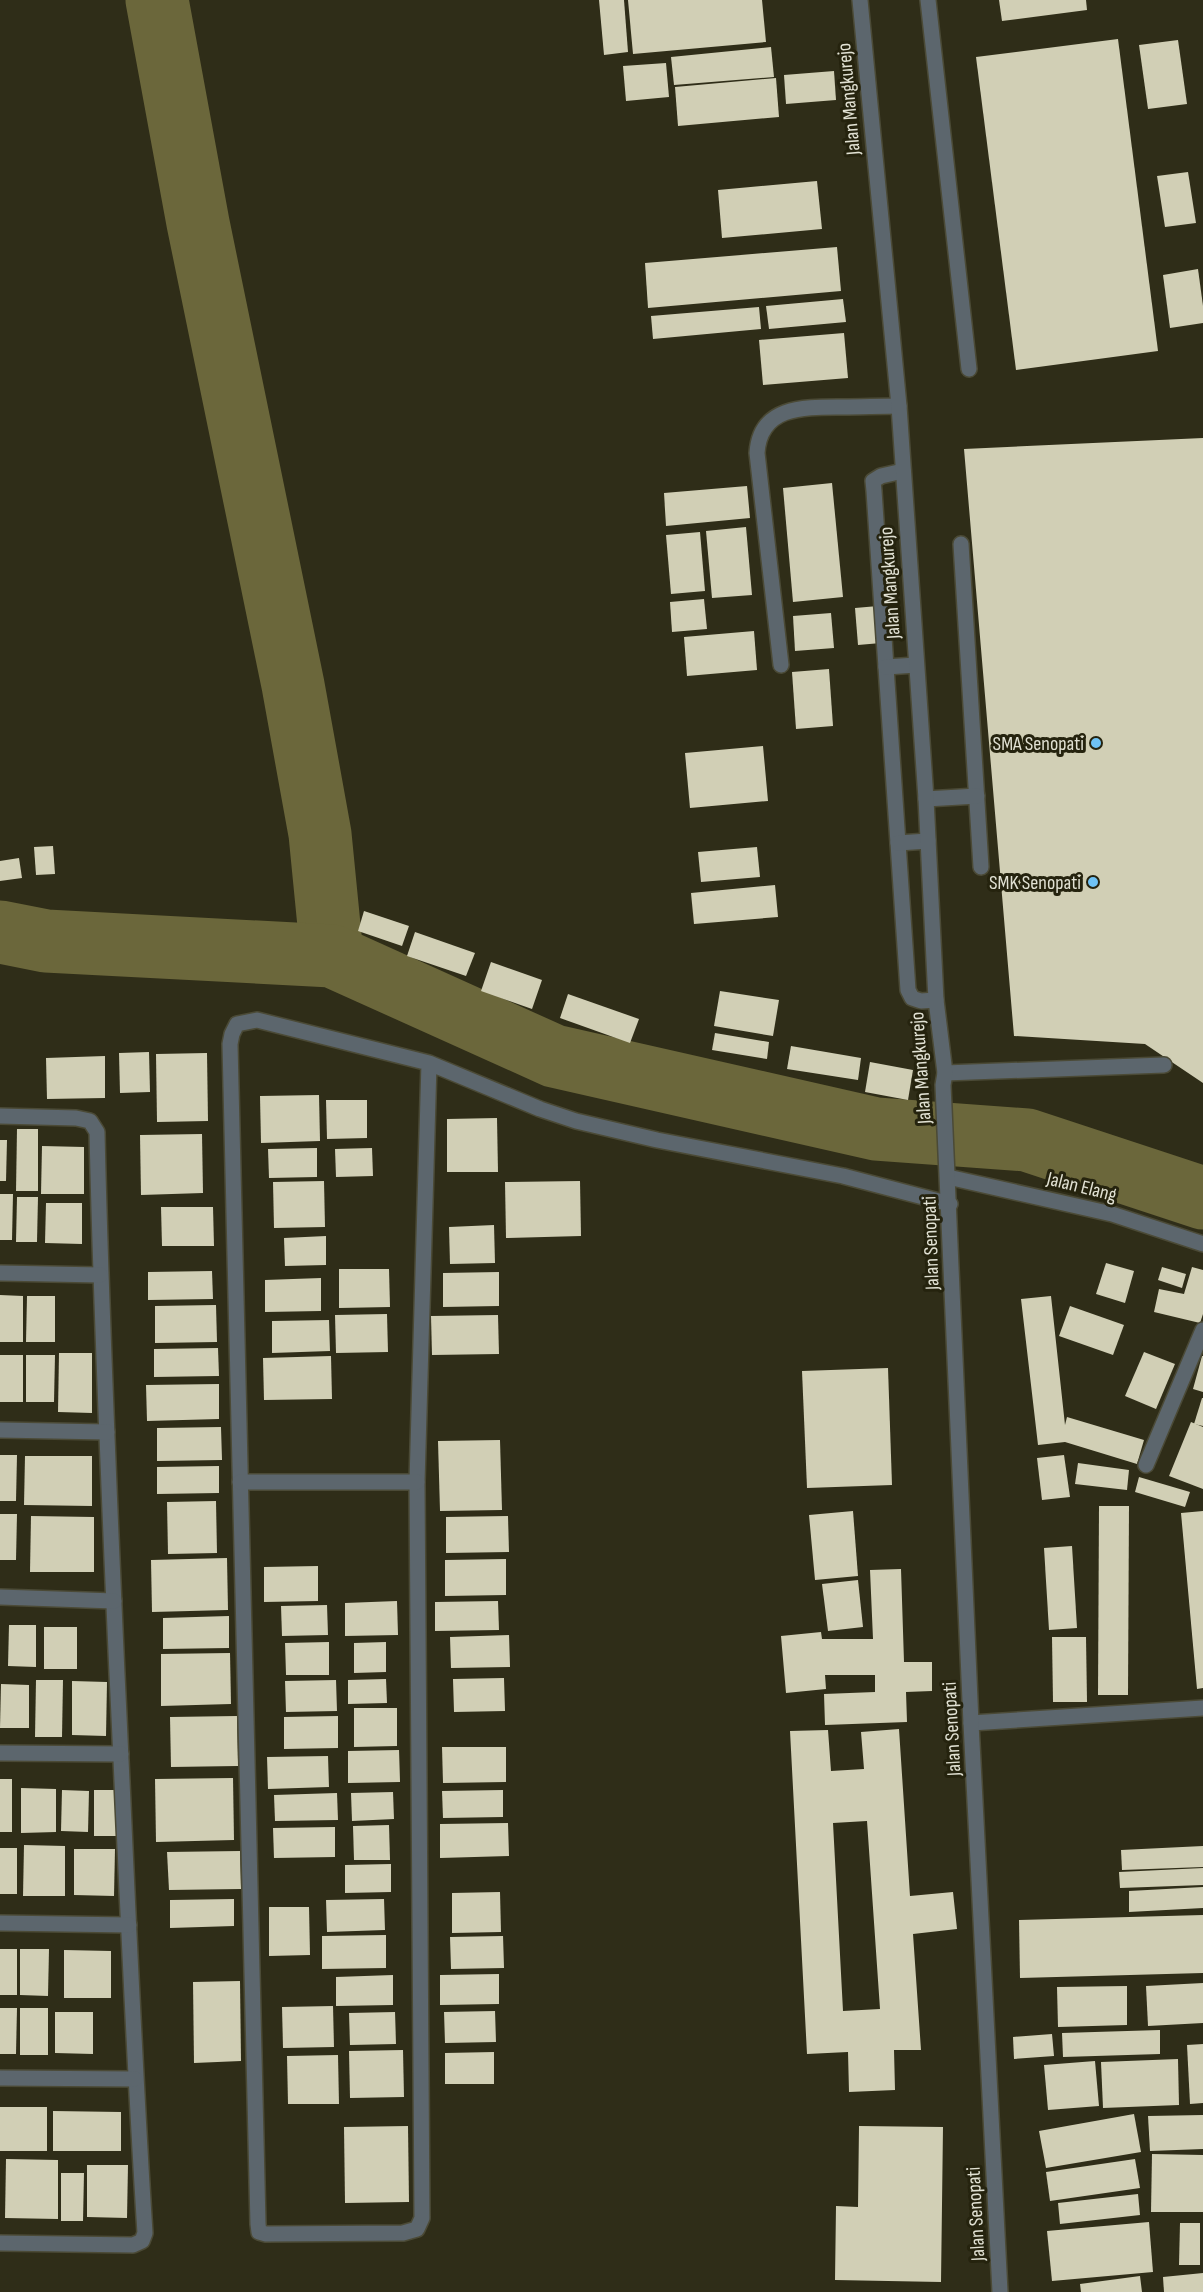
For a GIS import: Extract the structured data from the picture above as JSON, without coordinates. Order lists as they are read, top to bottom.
{
  "streets": {
    "street": ["Jalan Mangkurejo", "Jalan Elang", "Jalan Senopati"]
  },
  "crossings": [
    ["Jalan Mangkurejo", "Jalan Elang"],
    ["Jalan Mangkurejo", "Jalan Senopati"],
    ["Jalan Elang", "Jalan Senopati"]
  ],
  "places": ["SMA Senopati", "SMK Senopati"]
}
